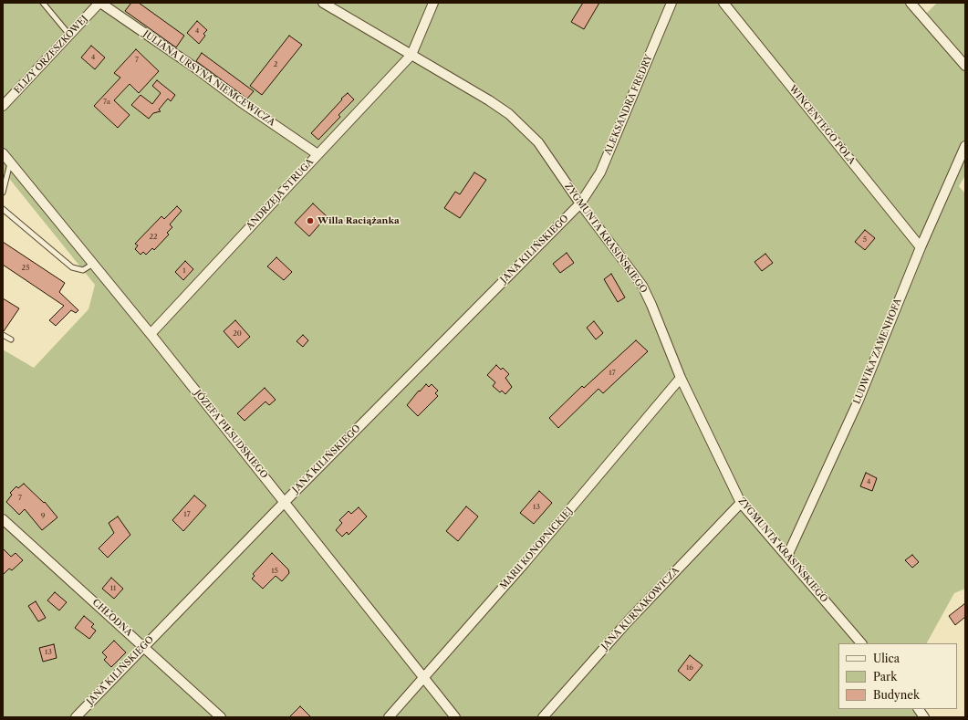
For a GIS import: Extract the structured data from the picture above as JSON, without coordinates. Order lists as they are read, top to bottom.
{
  "streets": {
    "street": [
      "ELIZY ORZESZKOWEJ",
      "JULIANA URSYNA NIEMCEWICZA",
      "ALEKSANDRA FREDRY",
      "WINCENTEGO POLA",
      "ANDRZEJA STRUGA",
      "ZYGMUNTA KRASIŃSKIEGO",
      "JANA KILIŃSKIEGO",
      "LUDWIKA ZAMENHOFA",
      "JÓZEFA PIŁSUDSKIEGO",
      "MARII KONOPNICKIEJ",
      "JANA KURNAKOWICZA",
      "CHŁODNA"
    ]
  },
  "crossings": [
    ["ELIZY ORZESZKOWEJ", "JULIANA URSYNA NIEMCEWICZA"],
    ["JULIANA URSYNA NIEMCEWICZA", "ANDRZEJA STRUGA"],
    ["ALEKSANDRA FREDRY", "ZYGMUNTA KRASIŃSKIEGO"],
    ["ALEKSANDRA FREDRY", "JANA KILIŃSKIEGO"],
    ["WINCENTEGO POLA", "LUDWIKA ZAMENHOFA"],
    ["ANDRZEJA STRUGA", "ZYGMUNTA KRASIŃSKIEGO"],
    ["ANDRZEJA STRUGA", "JÓZEFA PIŁSUDSKIEGO"],
    ["ZYGMUNTA KRASIŃSKIEGO", "JANA KILIŃSKIEGO"],
    ["ZYGMUNTA KRASIŃSKIEGO", "LUDWIKA ZAMENHOFA"],
    ["ZYGMUNTA KRASIŃSKIEGO", "MARII KONOPNICKIEJ"],
    ["ZYGMUNTA KRASIŃSKIEGO", "JANA KURNAKOWICZA"],
    ["JANA KILIŃSKIEGO", "JÓZEFA PIŁSUDSKIEGO"],
    ["JANA KILIŃSKIEGO", "CHŁODNA"],
    ["JÓZEFA PIŁSUDSKIEGO", "MARII KONOPNICKIEJ"]
  ],
  "places": ["Willa Raciążanka"],
  "house_numbers": [
    "4",
    "4",
    "7",
    "2",
    "7a",
    "22",
    "5",
    "25",
    "1",
    "20",
    "17",
    "4",
    "7",
    "13",
    "17",
    "9",
    "15",
    "11",
    "13",
    "16"
  ],
  "legend": ["Ulica", "Park", "Budynek"]
}
